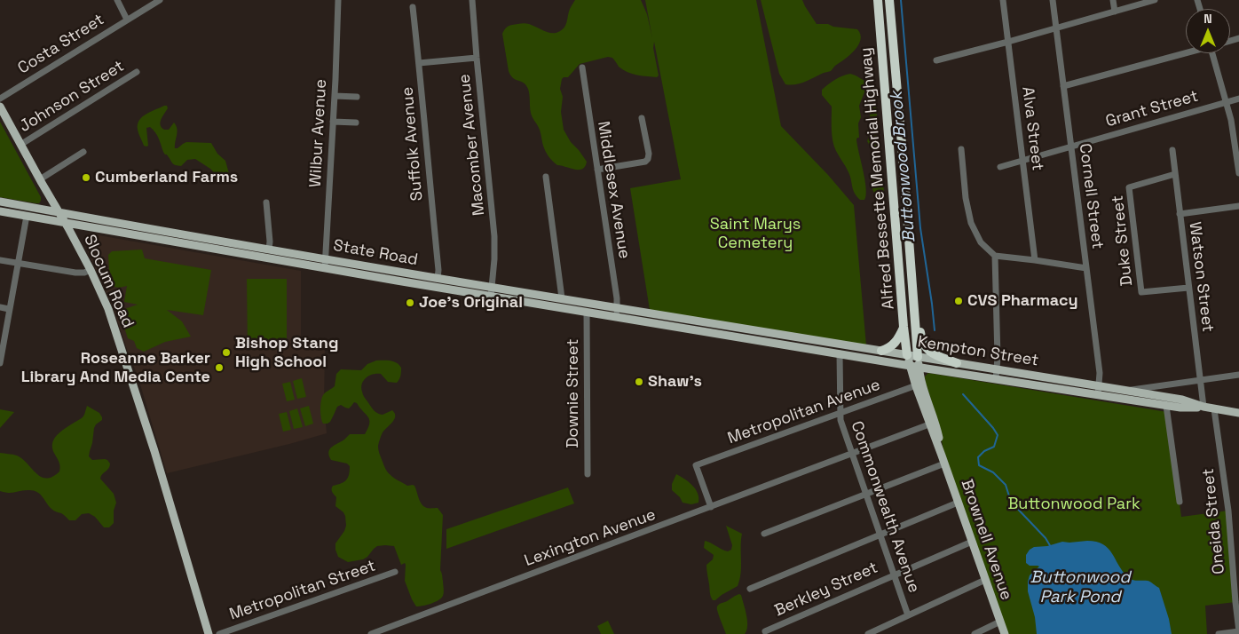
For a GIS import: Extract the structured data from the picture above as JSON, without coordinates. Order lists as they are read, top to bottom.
{
  "streets": {
    "highway": ["Alfred Bessette Memorial Highway"],
    "main road": [
      "State Road",
      "Slocum Road",
      "Kempton Street",
      "Brownell Avenue"
    ],
    "street": [
      "Costa Street",
      "Johnson Street",
      "Grant Street",
      "Alva Street",
      "Wilbur Avenue",
      "Suffolk Avenue",
      "Macomber Avenue",
      "Middlesex Avenue",
      "Cornell Street",
      "Duke Street",
      "Watson Street",
      "Downie Street",
      "Metropolitan Avenue",
      "Commonwealth Avenue",
      "Oneida Street",
      "Lexington Avenue",
      "Berkley Street",
      "Metropolitan Street"
    ]
  },
  "crossings": [
    ["Johnson Street", "Slocum Road"],
    ["Grant Street", "Alva Street"],
    ["Grant Street", "Cornell Street"],
    ["Wilbur Avenue", "State Road"],
    ["Suffolk Avenue", "State Road"],
    ["Macomber Avenue", "State Road"],
    ["Alfred Bessette Memorial Highway", "Kempton Street"],
    ["Alfred Bessette Memorial Highway", "Brownell Avenue"],
    ["Middlesex Avenue", "State Road"],
    ["Cornell Street", "Kempton Street"],
    ["Duke Street", "Watson Street"],
    ["State Road", "Slocum Road"],
    ["State Road", "Kempton Street"],
    ["State Road", "Downie Street"],
    ["Watson Street", "Kempton Street"],
    ["Kempton Street", "Commonwealth Avenue"],
    ["Kempton Street", "Oneida Street"],
    ["Kempton Street", "Brownell Avenue"],
    ["Metropolitan Avenue", "Commonwealth Avenue"],
    ["Metropolitan Avenue", "Lexington Avenue"],
    ["Metropolitan Avenue", "Brownell Avenue"],
    ["Commonwealth Avenue", "Lexington Avenue"],
    ["Commonwealth Avenue", "Berkley Street"],
    ["Lexington Avenue", "Brownell Avenue"],
    ["Brownell Avenue", "Berkley Street"]
  ],
  "water": ["Buttonwood Brook", "Buttonwood Park Pond"],
  "parks": ["Saint Marys Cemetery", "Buttonwood Park"],
  "places": [
    "Cumberland Farms",
    "CVS Pharmacy",
    "Joe's Original",
    "Bishop Stang High School",
    "Roseanne Barker Library And Media Cente",
    "Shaw's"
  ],
  "north": "top"
}
